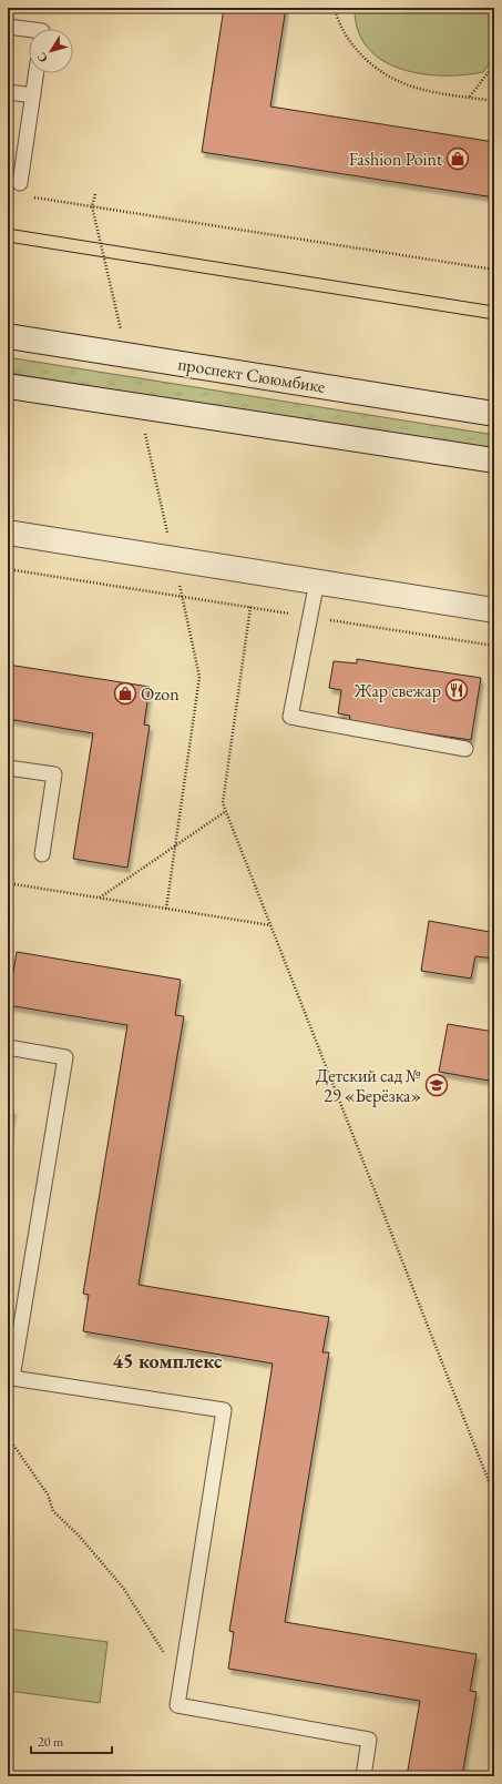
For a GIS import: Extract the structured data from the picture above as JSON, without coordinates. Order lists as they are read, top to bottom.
{
  "streets": {
    "main road": ["проспект Сююмбике"]
  },
  "districts": ["45 комплекс"],
  "places": {
    "shop": ["Fashion Point", "Ozon"],
    "restaurant": ["Жар свежар"],
    "school or university": ["Детский сад № 29 «Берёзка»"]
  },
  "scale_bar": "20 m",
  "north": "bottom left"
}
